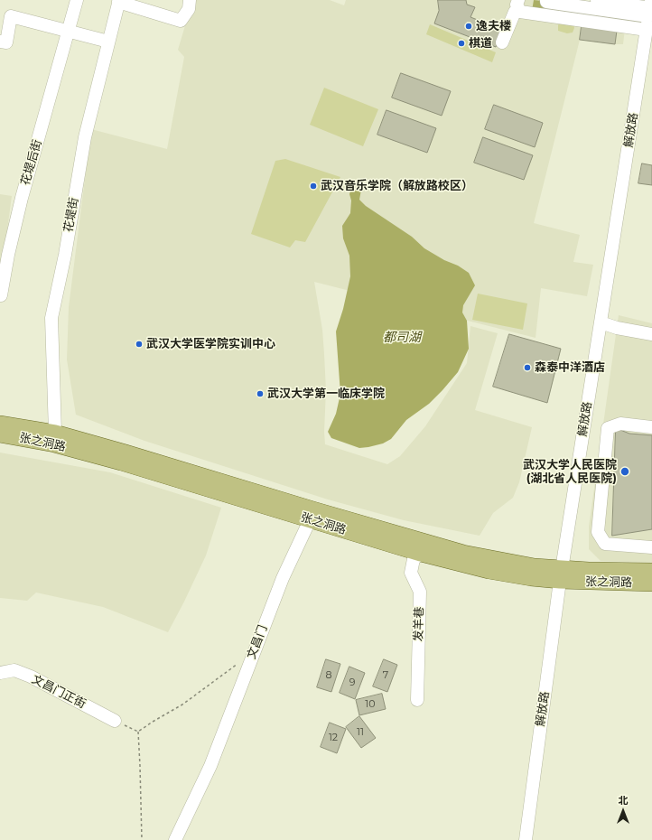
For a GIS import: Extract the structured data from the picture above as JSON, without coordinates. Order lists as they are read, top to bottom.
{
  "streets": {
    "main road": ["张之洞路"],
    "street": [
      "解放路",
      "花堤后街",
      "花堤街",
      "发羊巷",
      "文昌门",
      "文昌门正街"
    ]
  },
  "crossings": [
    ["解放路", "张之洞路"],
    ["花堤街", "张之洞路"],
    ["张之洞路", "发羊巷"],
    ["张之洞路", "文昌门"]
  ],
  "water": ["都司湖"],
  "places": [
    "逸夫楼",
    "棋道",
    "武汉音乐学院（解放路校区）",
    "武汉大学医学院实训中心",
    "森泰中洋酒店",
    "武汉大学第一临床学院",
    "武汉大学人民医院 (湖北省人民医院)"
  ],
  "house_numbers": [
    "8",
    "7",
    "9",
    "10",
    "11",
    "12"
  ],
  "north": "top"
}
